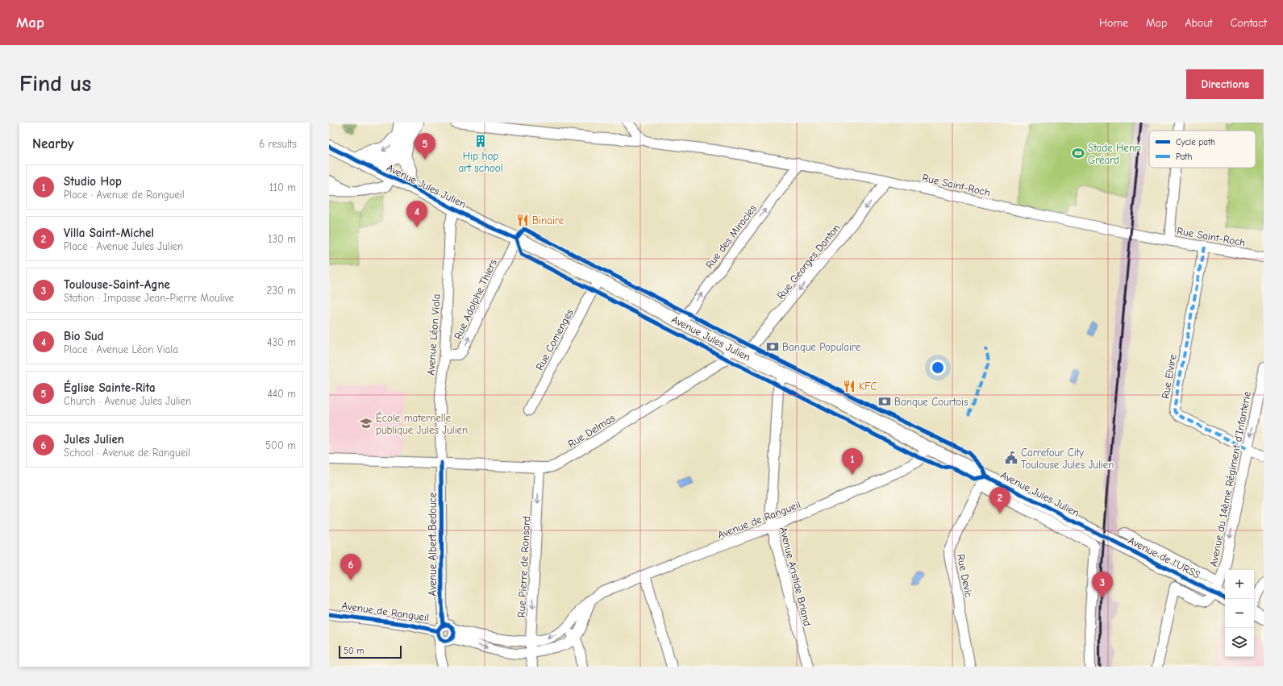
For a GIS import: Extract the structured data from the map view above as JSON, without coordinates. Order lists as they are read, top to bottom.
{
  "streets": {
    "main road": ["Avenue Jules Julien", "Avenue de l'URSS"],
    "street": [
      "Rue Saint-Roch",
      "Rue des Miracles",
      "Rue Georges Danton",
      "Rue Adolphe Thiers",
      "Avenue Léon Viala",
      "Rue Comenges",
      "Rue Elvire",
      "Rue Delmas",
      "Avenue du 14ème Régiment d'Infanterie",
      "Avenue de Rangueil",
      "Avenue Albert Bedouce",
      "Rue Pierre de Ronsard",
      "Rue Devic",
      "Avenue Aristide Briand"
    ]
  },
  "crossings": [
    ["Rue Saint-Roch", "Rue des Miracles"],
    ["Rue Saint-Roch", "Rue Georges Danton"],
    ["Rue Saint-Roch", "Rue Elvire"],
    ["Avenue Jules Julien", "Rue des Miracles"],
    ["Avenue Jules Julien", "Rue Georges Danton"],
    ["Avenue Jules Julien", "Rue Adolphe Thiers"],
    ["Avenue Jules Julien", "Avenue Léon Viala"],
    ["Avenue Jules Julien", "Rue Comenges"],
    ["Avenue Jules Julien", "Rue Delmas"],
    ["Avenue Jules Julien", "Avenue de Rangueil"],
    ["Avenue Jules Julien", "Avenue de l'URSS"],
    ["Avenue Jules Julien", "Rue Devic"],
    ["Avenue Jules Julien", "Avenue Aristide Briand"],
    ["Rue Adolphe Thiers", "Avenue Léon Viala"],
    ["Avenue Léon Viala", "Rue Delmas"],
    ["Avenue Léon Viala", "Avenue Albert Bedouce"],
    ["Rue Elvire", "Avenue du 14ème Régiment d'Infanterie"],
    ["Rue Delmas", "Avenue Albert Bedouce"],
    ["Rue Delmas", "Rue Pierre de Ronsard"],
    ["Avenue du 14ème Régiment d'Infanterie", "Avenue de l'URSS"],
    ["Avenue de Rangueil", "Avenue Albert Bedouce"],
    ["Avenue de Rangueil", "Rue Pierre de Ronsard"],
    ["Avenue de Rangueil", "Avenue Aristide Briand"]
  ],
  "one_way": [
    "Rue des Miracles",
    "Rue Georges Danton",
    "Rue Adolphe Thiers",
    "Avenue du 14ème Régiment d'Infanterie",
    "Rue Pierre de Ronsard"
  ],
  "places": {
    "building": ["Hip hop art school"],
    "sports": ["Stade Henri Gréard"],
    "restaurant": ["Binaire", "KFC"],
    "bank": ["Banque Populaire", "Banque Courtois"],
    "school or university": ["École maternelle publique Jules Julien"],
    "public building": ["Carrefour City Toulouse Jules Julien"]
  },
  "legend": ["Cycle path", "Path"],
  "scale_bar": "50 m",
  "page": {
    "header": "Map",
    "nav": [
      "Home",
      "Map",
      "About",
      "Contact"
    ],
    "buttons": "Directions",
    "title": "Find us",
    "heading": ["Nearby", "6 results"],
    "pins": [
      "5",
      "4",
      "1",
      "2",
      "6",
      "3"
    ],
    "list": [
      {
        "mark": "1",
        "name": "Studio Hop",
        "note": "Place · Avenue de Rangueil",
        "value": "110 m"
      },
      {
        "mark": "2",
        "name": "Villa Saint-Michel",
        "note": "Place · Avenue Jules Julien",
        "value": "130 m"
      },
      {
        "mark": "3",
        "name": "Toulouse-Saint-Agne",
        "note": "Station · Impasse Jean-Pierre Moulive",
        "value": "230 m"
      },
      {
        "mark": "4",
        "name": "Bio Sud",
        "note": "Place · Avenue Léon Viala",
        "value": "430 m"
      },
      {
        "mark": "5",
        "name": "Église Sainte-Rita",
        "note": "Church · Avenue Jules Julien",
        "value": "440 m"
      },
      {
        "mark": "6",
        "name": "Jules Julien",
        "note": "School · Avenue de Rangueil",
        "value": "500 m"
      }
    ],
    "map_buttons": ["+", "−"],
    "scale": "50 m"
  }
}
